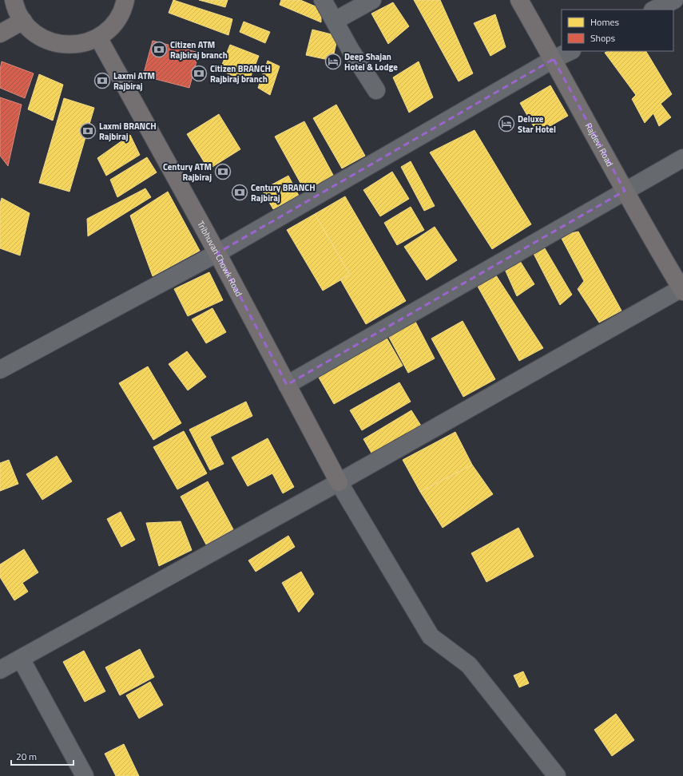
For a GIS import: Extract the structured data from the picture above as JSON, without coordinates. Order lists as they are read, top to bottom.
{
  "streets": {
    "main road": ["Rajdevi Road", "Tribhuvan Chowk Road"]
  },
  "places": {
    "bank": [
      "Citizen ATM Rajbiraj branch",
      "Citizen BRANCH Rajbiraj branch",
      "Laxmi ATM Rajbiraj",
      "Laxmi BRANCH Rajbiraj",
      "Century ATM Rajbiraj",
      "Century BRANCH Rajbiraj"
    ],
    "hotel": ["Deep Shajan Hotel & Lodge", "Deluxe Star Hotel"]
  },
  "legend": ["Homes", "Shops"],
  "scale_bar": "20 m"
}
